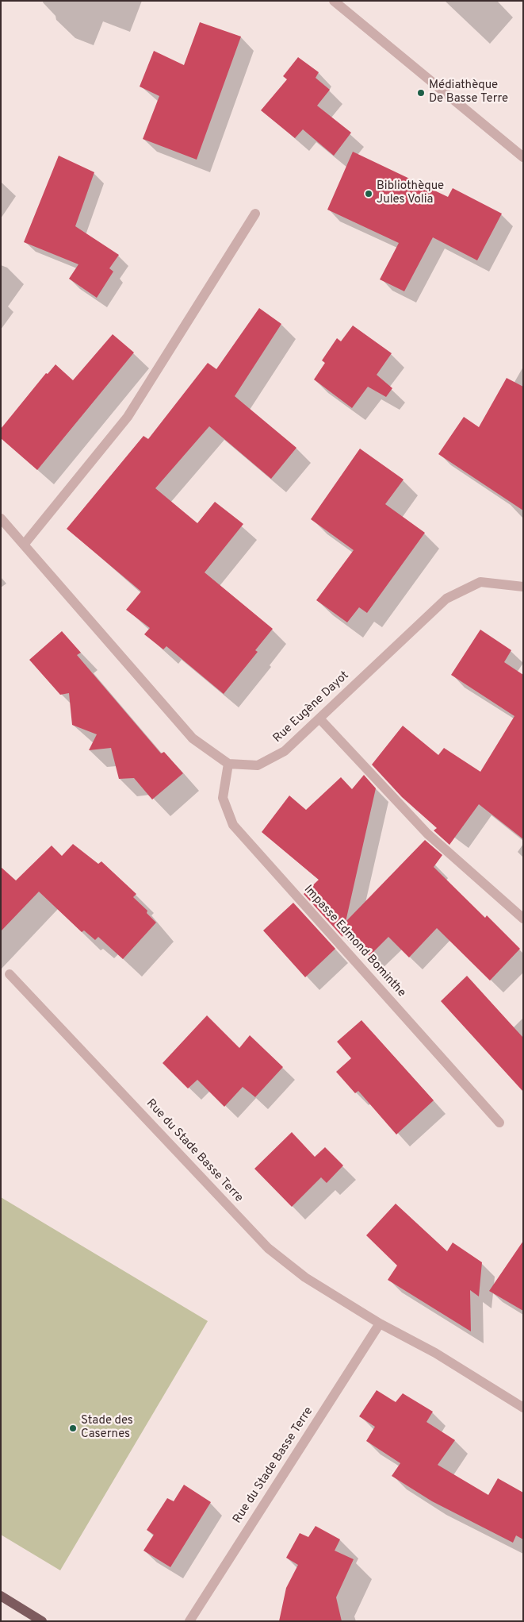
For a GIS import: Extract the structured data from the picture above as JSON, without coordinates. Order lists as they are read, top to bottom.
{
  "streets": {
    "street": ["Rue Eugène Dayot", "Impasse Edmond Bominthe", "Rue du Stade Basse Terre"]
  },
  "crossings": [
    ["Rue Eugène Dayot", "Impasse Edmond Bominthe"]
  ],
  "places": ["Médiathèque De Basse Terre", "Bibliothèque Jules Volia", "Stade des Casernes"]
}
